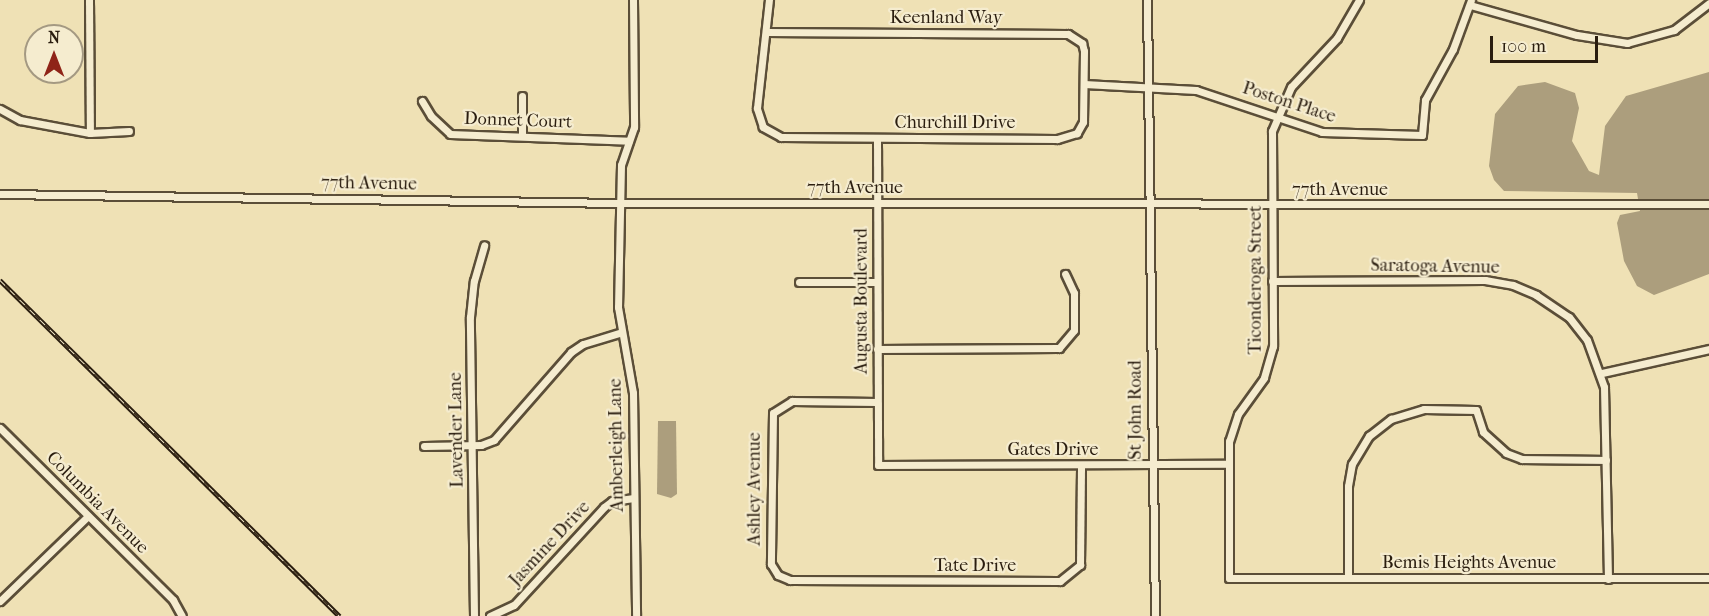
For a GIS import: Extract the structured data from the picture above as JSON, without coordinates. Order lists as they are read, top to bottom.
{
  "streets": {
    "street": [
      "Keenland Way",
      "Poston Place",
      "Donnet Court",
      "Churchill Drive",
      "77th Avenue",
      "Saratoga Avenue",
      "Ticonderoga Street",
      "Augusta Boulevard",
      "St John Road",
      "Lavender Lane",
      "Amberleigh Lane",
      "Gates Drive",
      "Ashley Avenue",
      "Columbia Avenue",
      "Jasmine Drive",
      "Bemis Heights Avenue",
      "Tate Drive"
    ]
  },
  "crossings": [
    ["Keenland Way", "Poston Place"],
    ["Keenland Way", "Churchill Drive"],
    ["Poston Place", "Churchill Drive"],
    ["Poston Place", "Ticonderoga Street"],
    ["Poston Place", "St John Road"],
    ["Donnet Court", "Amberleigh Lane"],
    ["Churchill Drive", "Augusta Boulevard"],
    ["77th Avenue", "Ticonderoga Street"],
    ["77th Avenue", "Augusta Boulevard"],
    ["77th Avenue", "St John Road"],
    ["77th Avenue", "Amberleigh Lane"],
    ["Saratoga Avenue", "Ticonderoga Street"],
    ["Saratoga Avenue", "Bemis Heights Avenue"],
    ["Ticonderoga Street", "Gates Drive"],
    ["Ticonderoga Street", "Bemis Heights Avenue"],
    ["Augusta Boulevard", "Gates Drive"],
    ["Augusta Boulevard", "Ashley Avenue"],
    ["St John Road", "Gates Drive"],
    ["Amberleigh Lane", "Jasmine Drive"],
    ["Gates Drive", "Tate Drive"],
    ["Ashley Avenue", "Tate Drive"]
  ],
  "scale_bar": "100 m",
  "north": "top"
}
